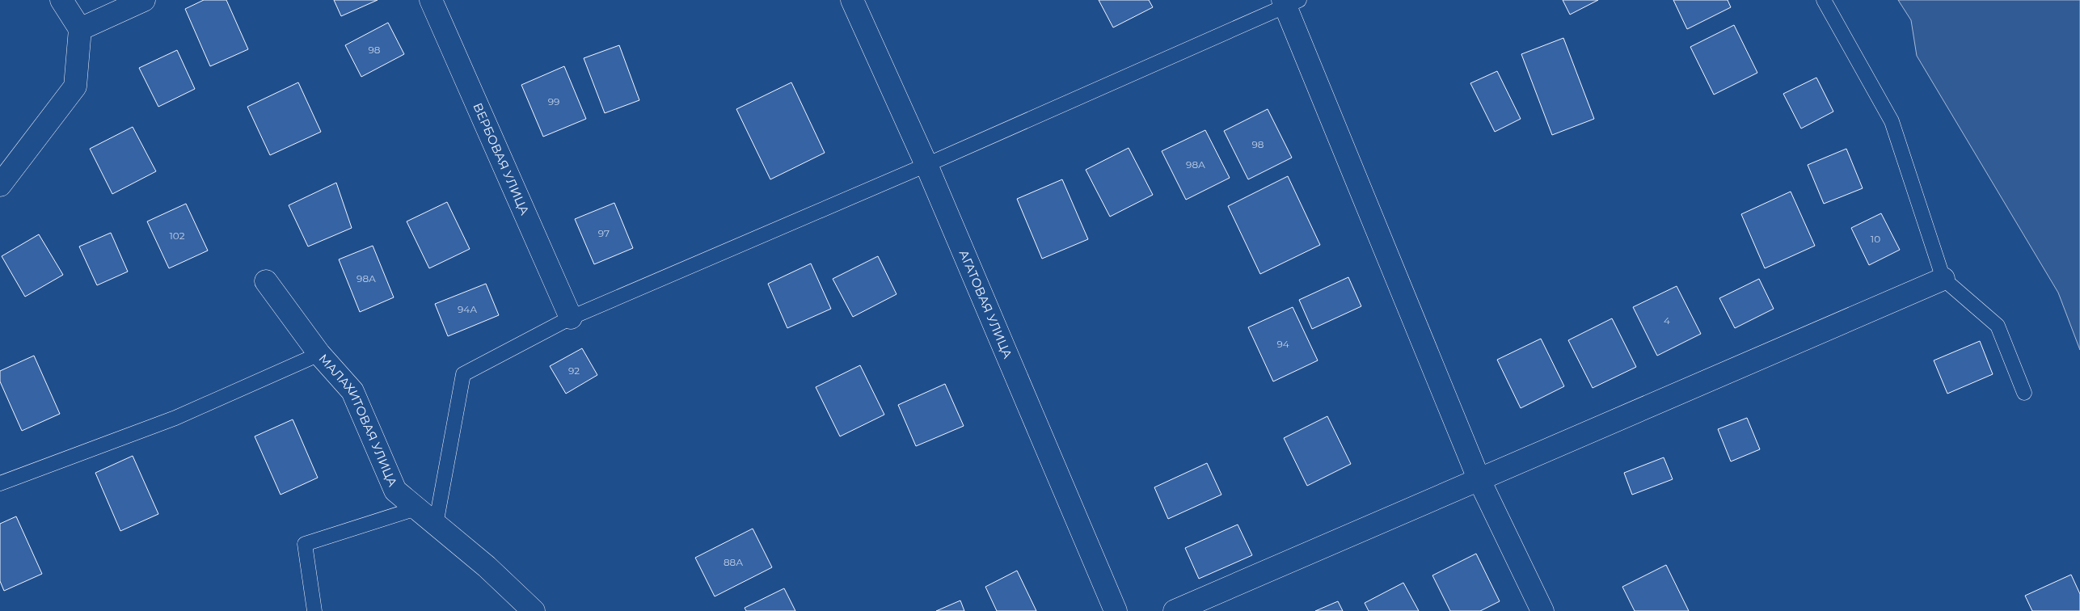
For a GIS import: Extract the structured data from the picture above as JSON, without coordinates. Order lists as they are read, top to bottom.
{
  "streets": {
    "street": ["ВЕРБОВАЯ УЛИЦА", "АГАТОВАЯ УЛИЦА", "МАЛАХИТОВАЯ УЛИЦА"]
  },
  "house_numbers": [
    "98",
    "99",
    "98",
    "98А",
    "97",
    "102",
    "10",
    "98А",
    "94А",
    "4",
    "94",
    "92",
    "88А"
  ]
}
